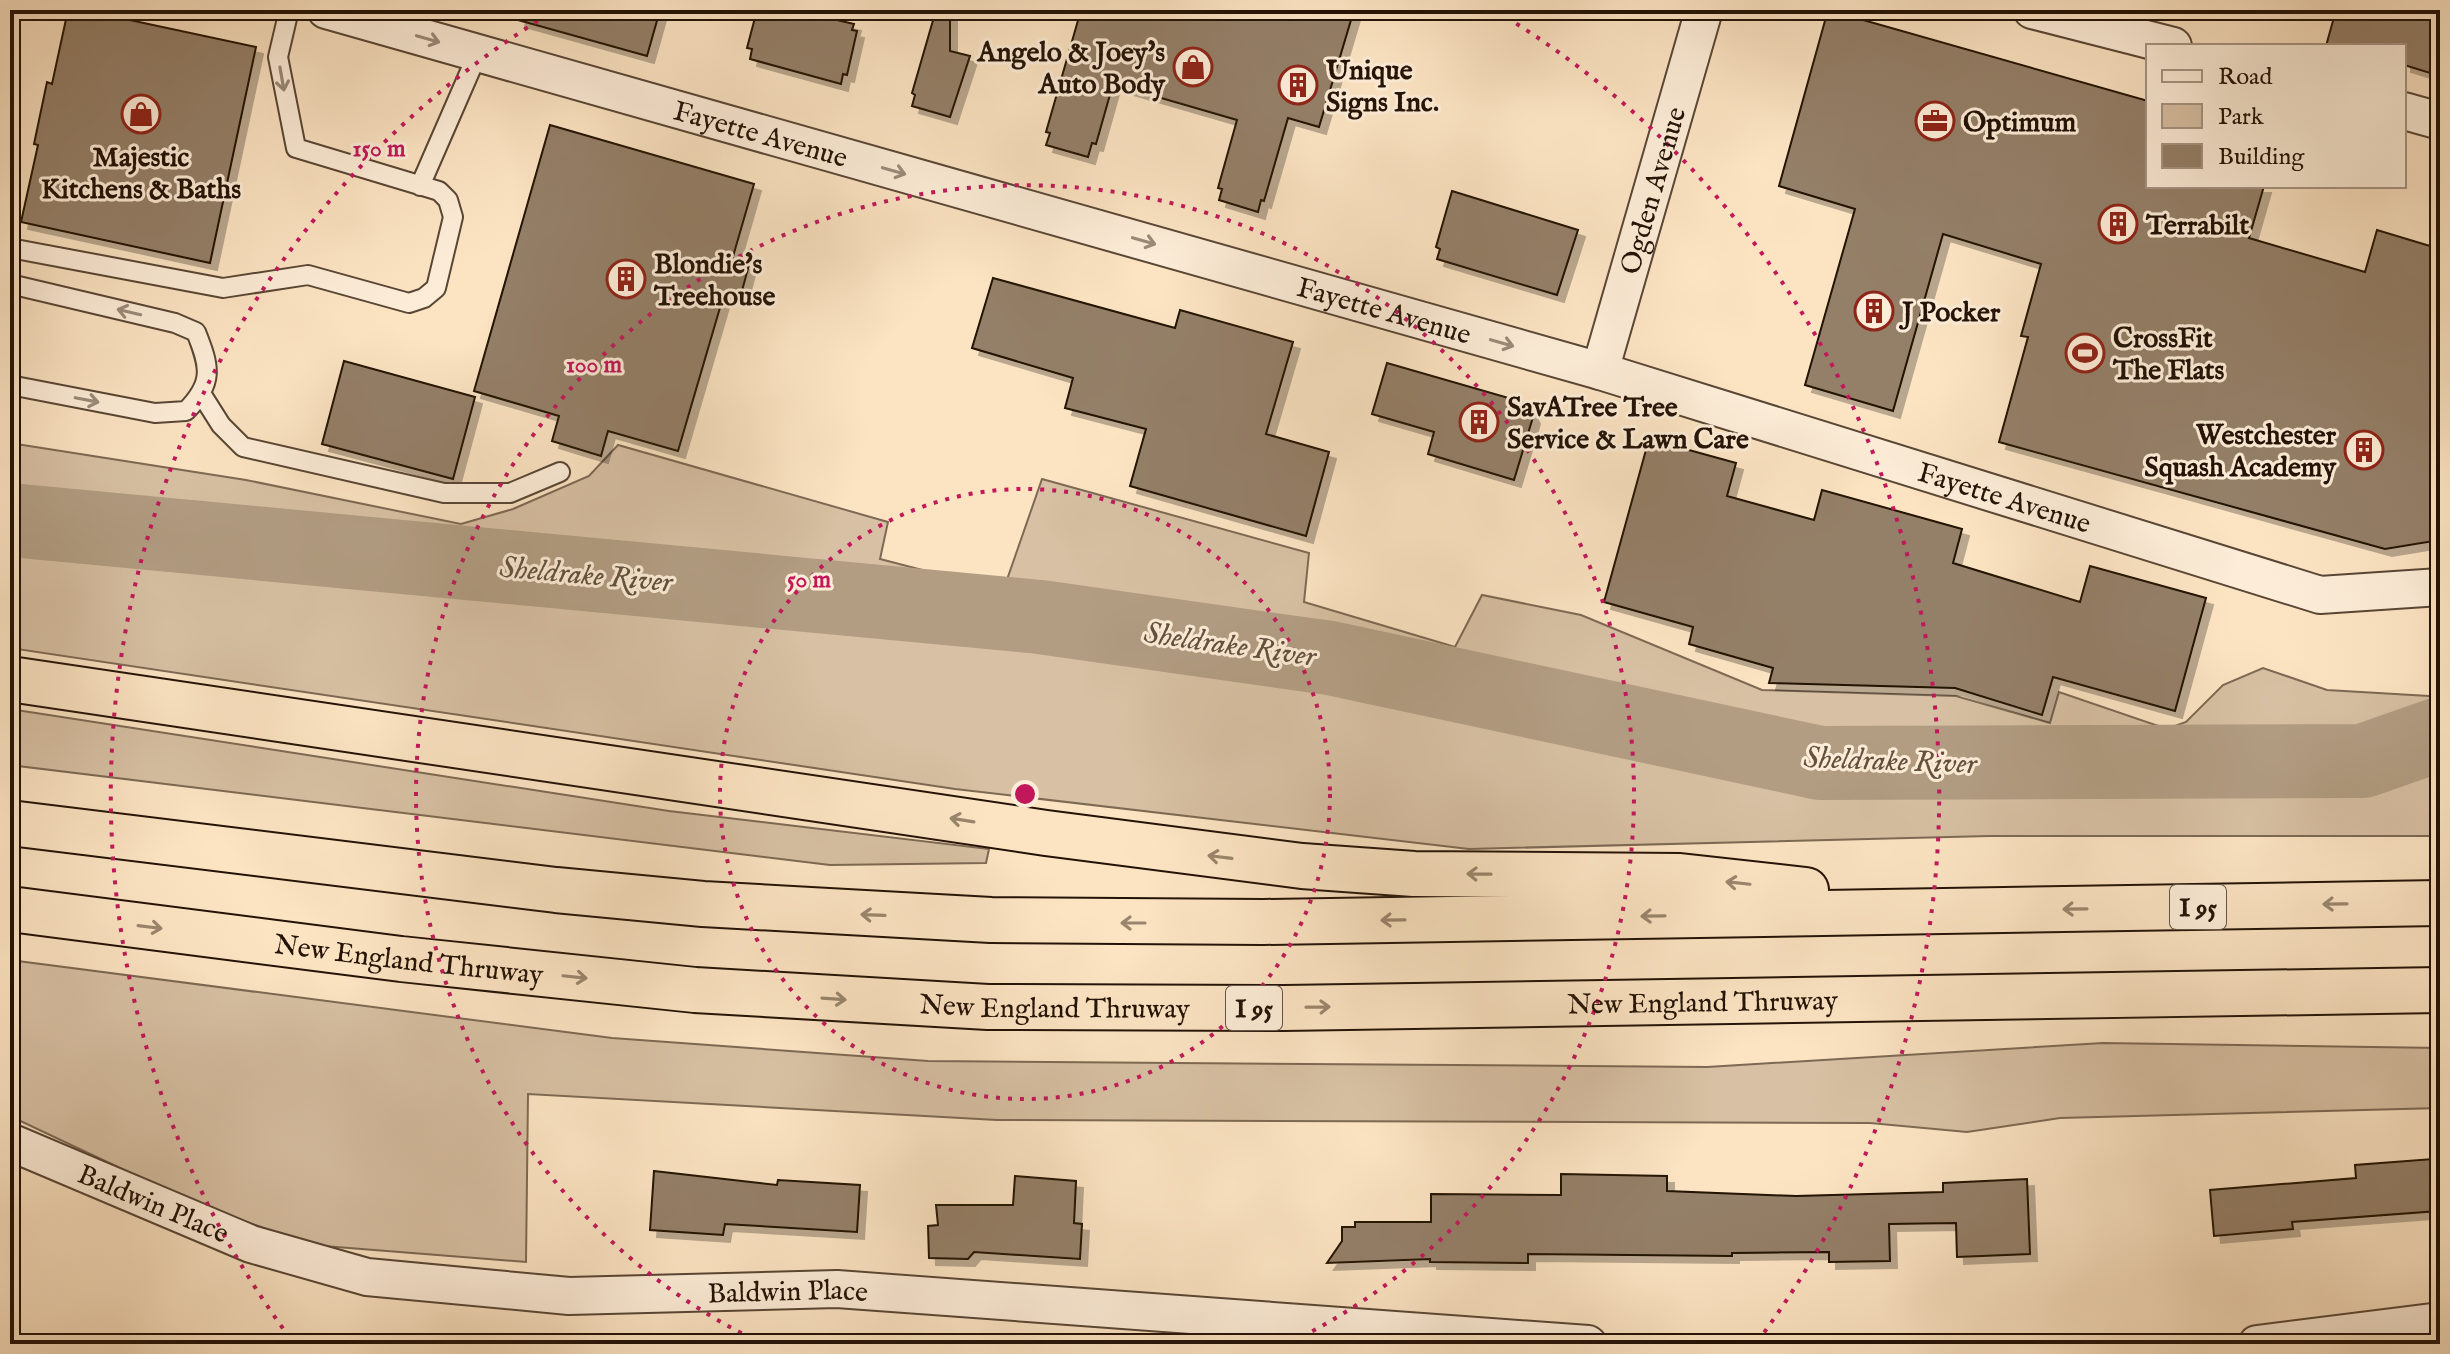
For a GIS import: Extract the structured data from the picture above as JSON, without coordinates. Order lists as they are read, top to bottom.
{
  "streets": {
    "highway": ["I 95", "New England Thruway"],
    "street": ["Fayette Avenue", "Ogden Avenue", "Baldwin Place"]
  },
  "crossings": [
    ["Fayette Avenue", "Ogden Avenue"]
  ],
  "one_way": ["Fayette Avenue"],
  "water": ["Sheldrake River"],
  "places": {
    "shop": ["Angelo & Joey's Auto Body", "Majestic Kitchens & Baths"],
    "building": [
      "Unique Signs Inc.",
      "Terrabilt",
      "Blondie's Treehouse",
      "J Pocker",
      "SavATree Tree Service & Lawn Care",
      "Westchester Squash Academy"
    ],
    "office": ["Optimum"],
    "sports": ["CrossFit The Flats"]
  },
  "legend": ["Road", "Park", "Building"],
  "rings": ["150 m", "100 m", "50 m"]
}
